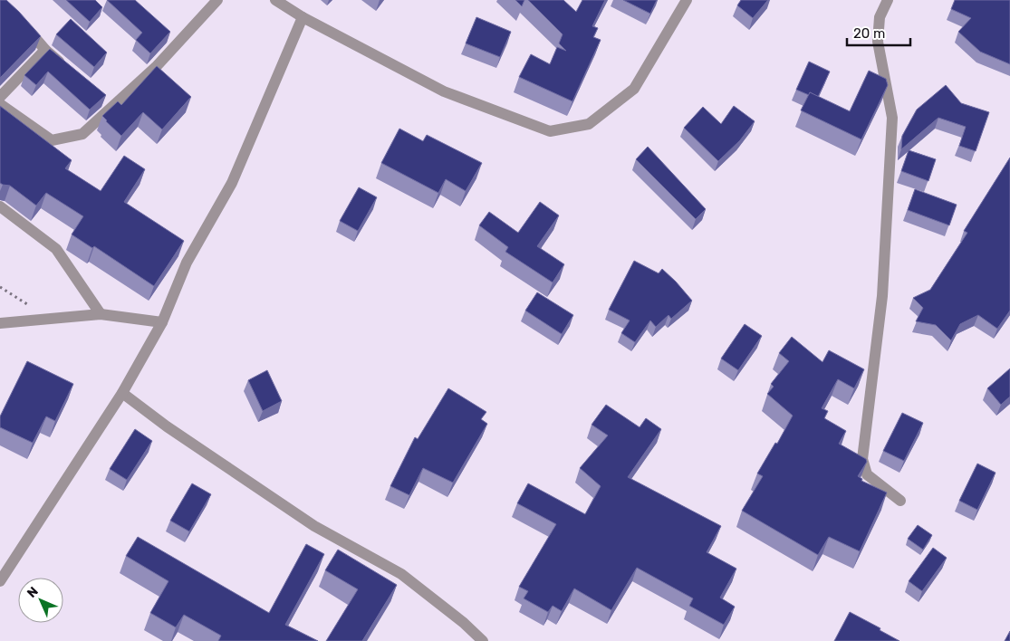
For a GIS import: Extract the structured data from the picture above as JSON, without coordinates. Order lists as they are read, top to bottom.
{
  "scale_bar": "20 m",
  "north": "top left"
}
